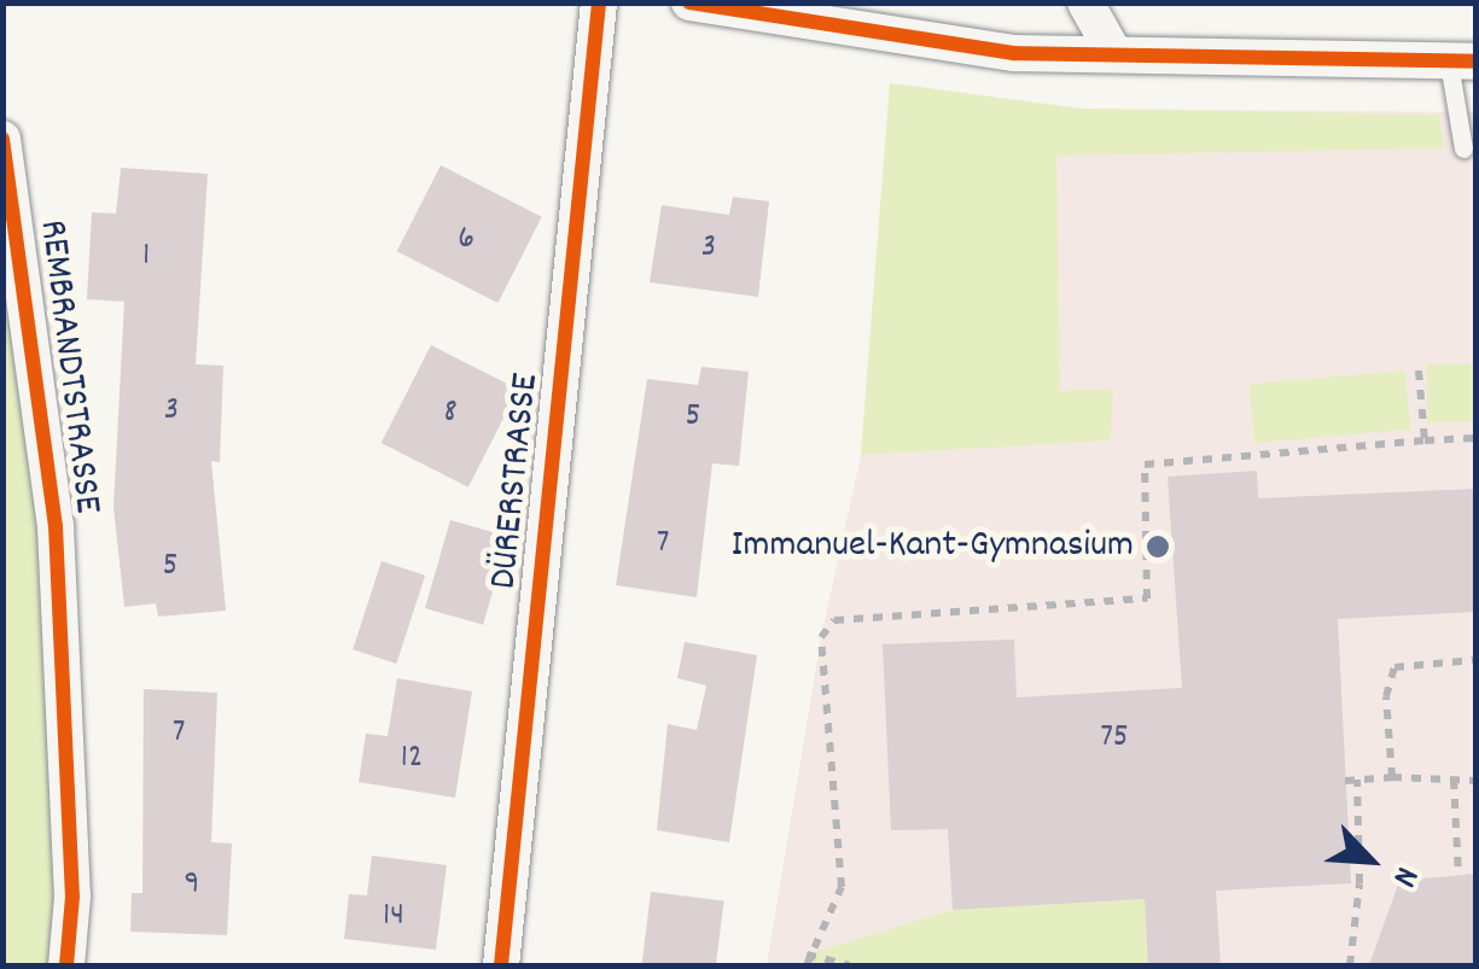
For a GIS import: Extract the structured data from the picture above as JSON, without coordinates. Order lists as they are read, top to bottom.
{
  "streets": {
    "street": ["REMBRANDTSTRASSE", "DÜRERSTRASSE"]
  },
  "places": ["Immanuel-Kant-Gymnasium"],
  "house_numbers": [
    "6",
    "3",
    "1",
    "3",
    "8",
    "5",
    "7",
    "5",
    "7",
    "75",
    "12",
    "9",
    "14"
  ],
  "north": "bottom right"
}
